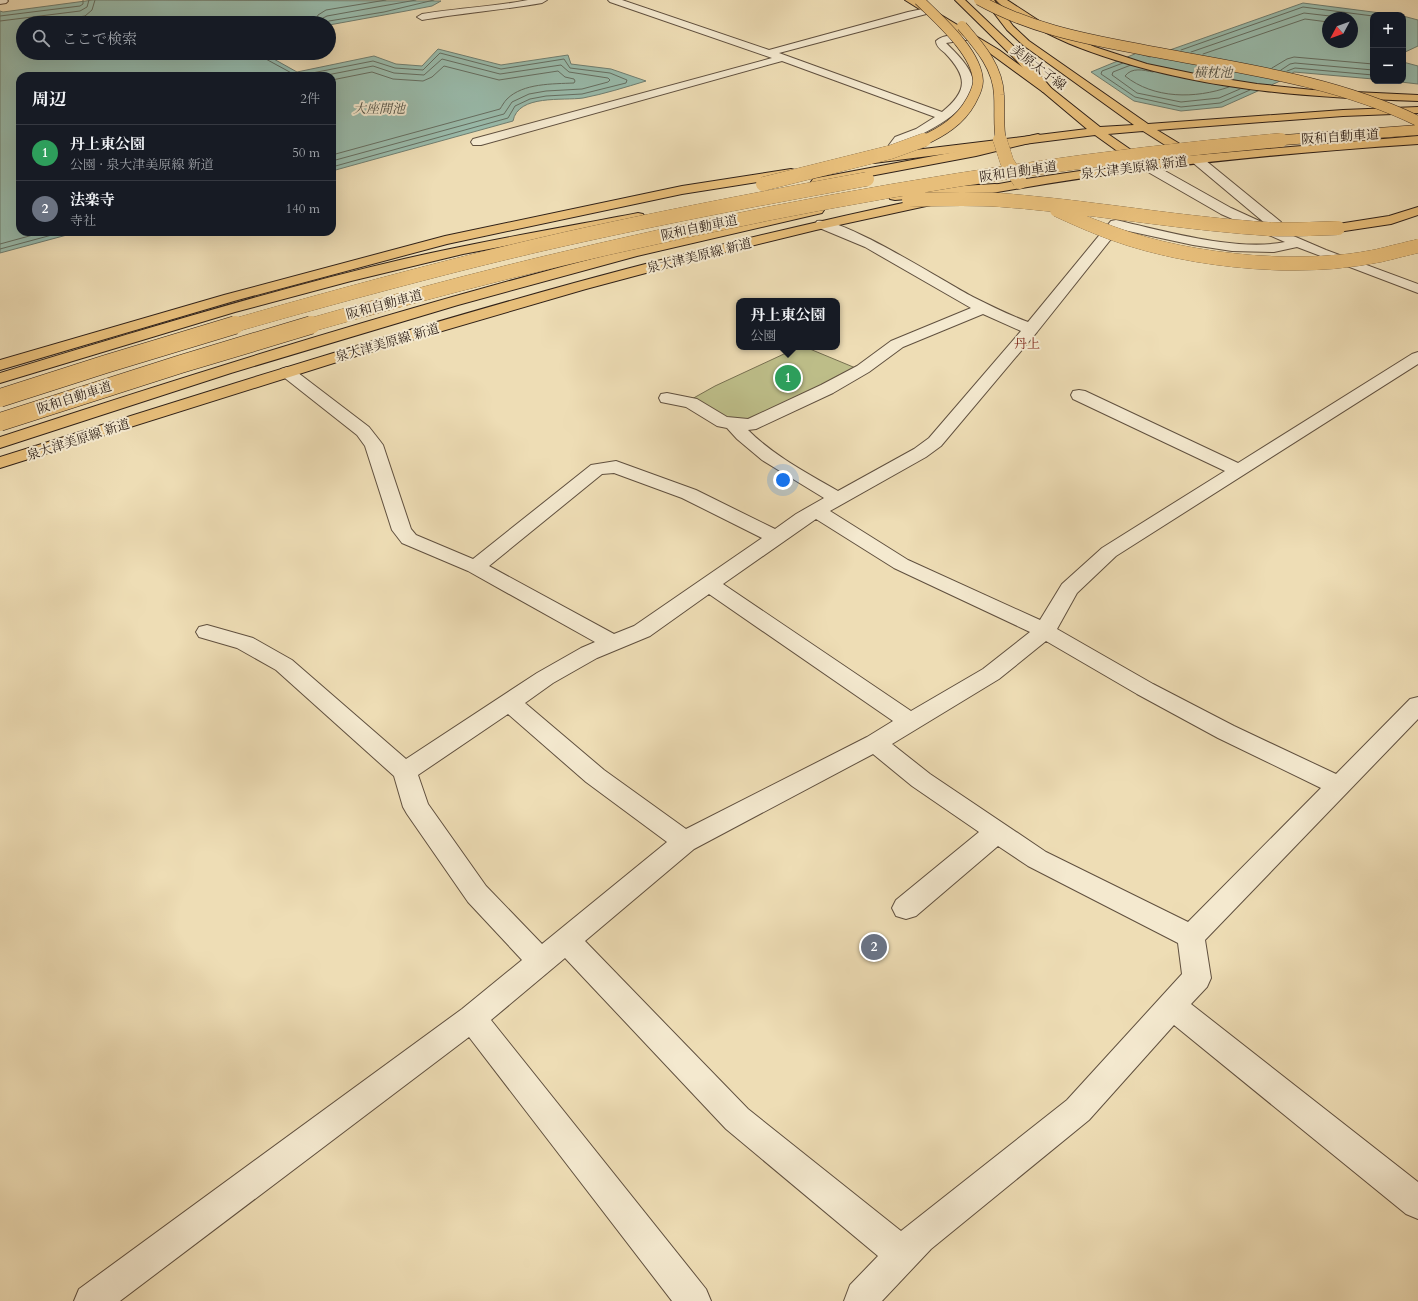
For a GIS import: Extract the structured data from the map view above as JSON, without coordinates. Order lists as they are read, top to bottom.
{
  "streets": {
    "main road": ["美原太子線", "阪和自動車道", "泉大津美原線 新道"]
  },
  "crossings": [
    ["美原太子線", "泉大津美原線 新道"]
  ],
  "districts": ["丹上"],
  "water": ["横枕池", "大座間池"],
  "north": "bottom left",
  "page": {
    "map_buttons": ["+", "−"],
    "search": "ここで検索",
    "heading": ["周辺", "2件"],
    "list": [
      {
        "mark": "1",
        "name": "丹上東公園",
        "note": "公園 · 泉大津美原線 新道",
        "value": "50 m"
      },
      {
        "mark": "2",
        "name": "法楽寺",
        "note": "寺社",
        "value": "140 m"
      }
    ],
    "popup": ["丹上東公園", "公園"],
    "pins": ["1", "2"]
  }
}
